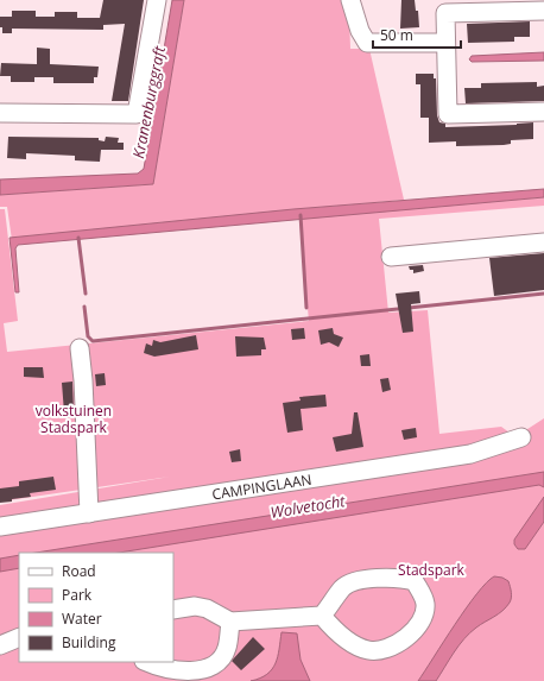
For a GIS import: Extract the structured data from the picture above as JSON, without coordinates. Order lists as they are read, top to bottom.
{
  "streets": {
    "street": ["CAMPINGLAAN"]
  },
  "water": ["Kranenburggraft", "Wolvetocht"],
  "parks": ["volkstuinen Stadspark", "Stadspark"],
  "legend": [
    "Road",
    "Park",
    "Water",
    "Building"
  ],
  "scale_bar": "50 m"
}
